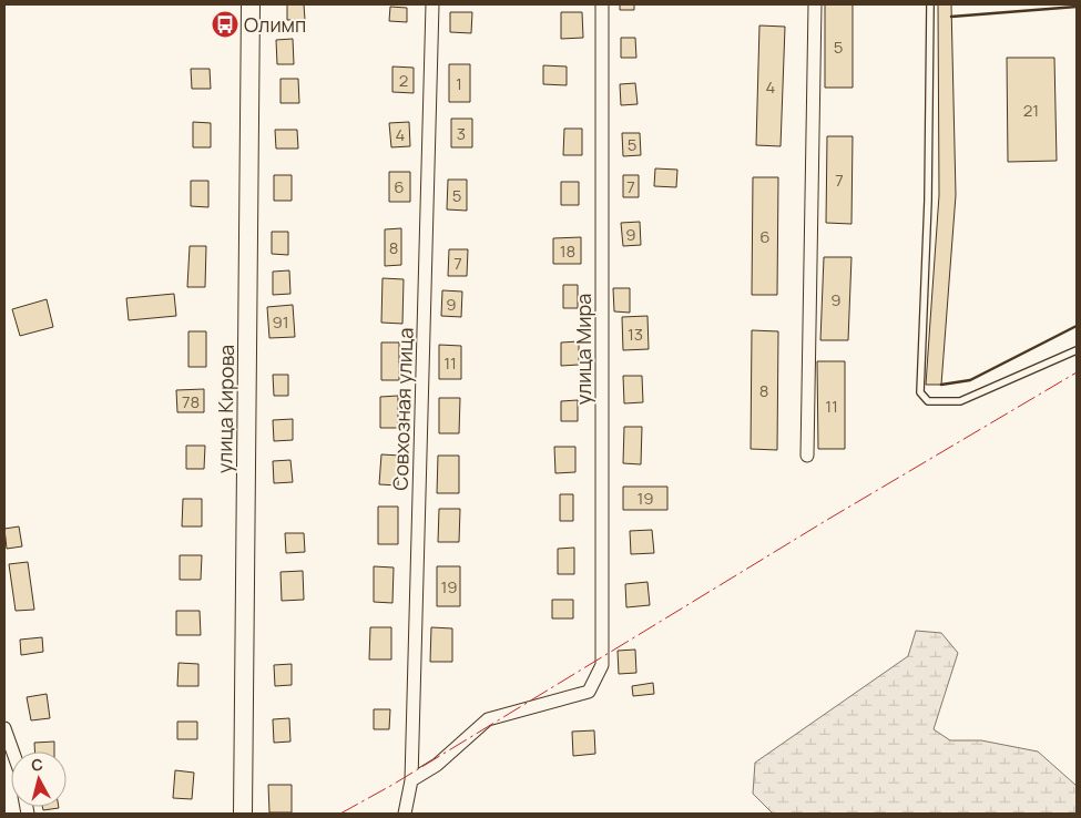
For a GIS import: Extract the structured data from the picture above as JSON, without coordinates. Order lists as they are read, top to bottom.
{
  "streets": {
    "street": ["улица Мира", "улица Кирова", "Совхозная улица"]
  },
  "crossings": [
    ["улица Мира", "Совхозная улица"]
  ],
  "places": {
    "bus stop": ["Олимп"]
  },
  "house_numbers": [
    "5",
    "2",
    "1",
    "4",
    "21",
    "3",
    "4",
    "5",
    "7",
    "6",
    "7",
    "5",
    "9",
    "6",
    "8",
    "18",
    "7",
    "9",
    "9",
    "91",
    "13",
    "11",
    "8",
    "78",
    "11",
    "19",
    "19"
  ],
  "north": "top"
}
